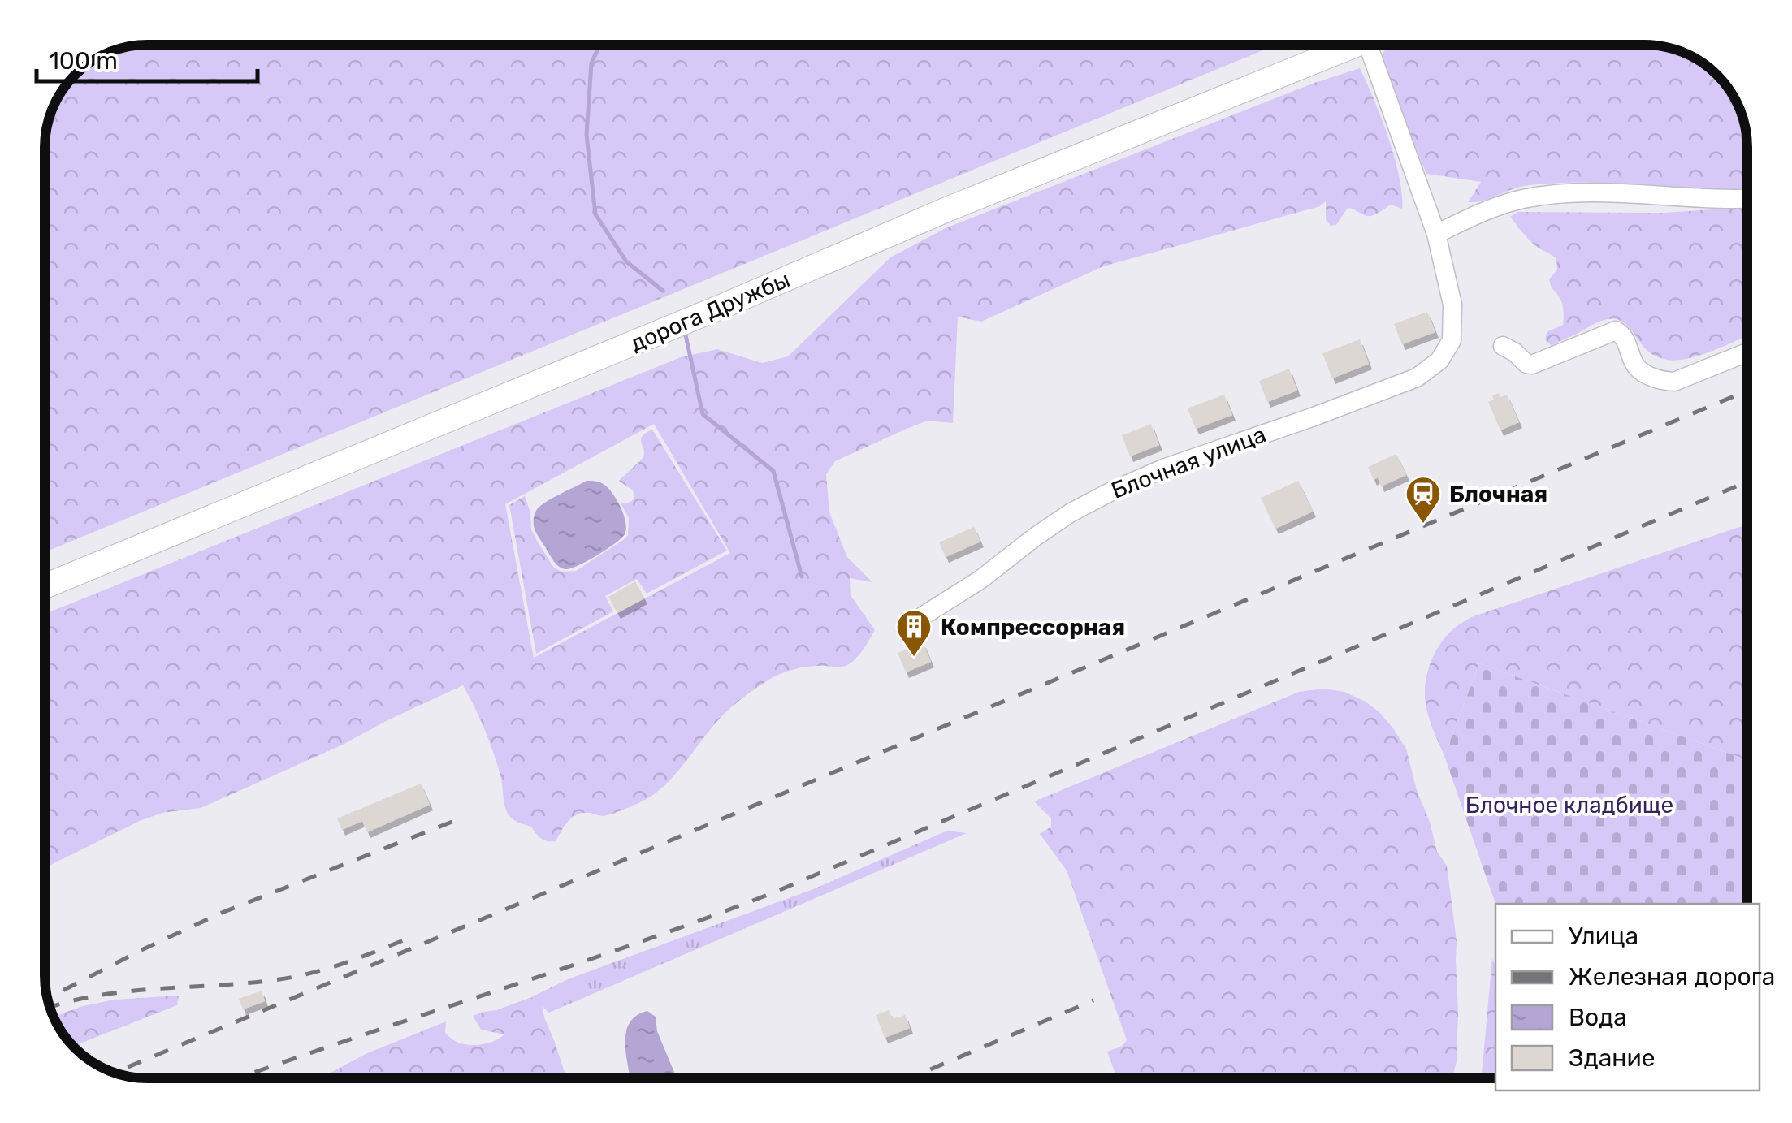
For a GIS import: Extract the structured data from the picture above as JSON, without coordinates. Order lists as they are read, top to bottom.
{
  "streets": {
    "main road": ["дорога Дружбы"],
    "street": ["Блочная улица"]
  },
  "parks": ["Блочное кладбище"],
  "places": {
    "station": ["Блочная"],
    "building": ["Компрессорная"]
  },
  "legend": [
    "Улица",
    "Железная дорога",
    "Вода",
    "Здание"
  ],
  "scale_bar": "100 m"
}
